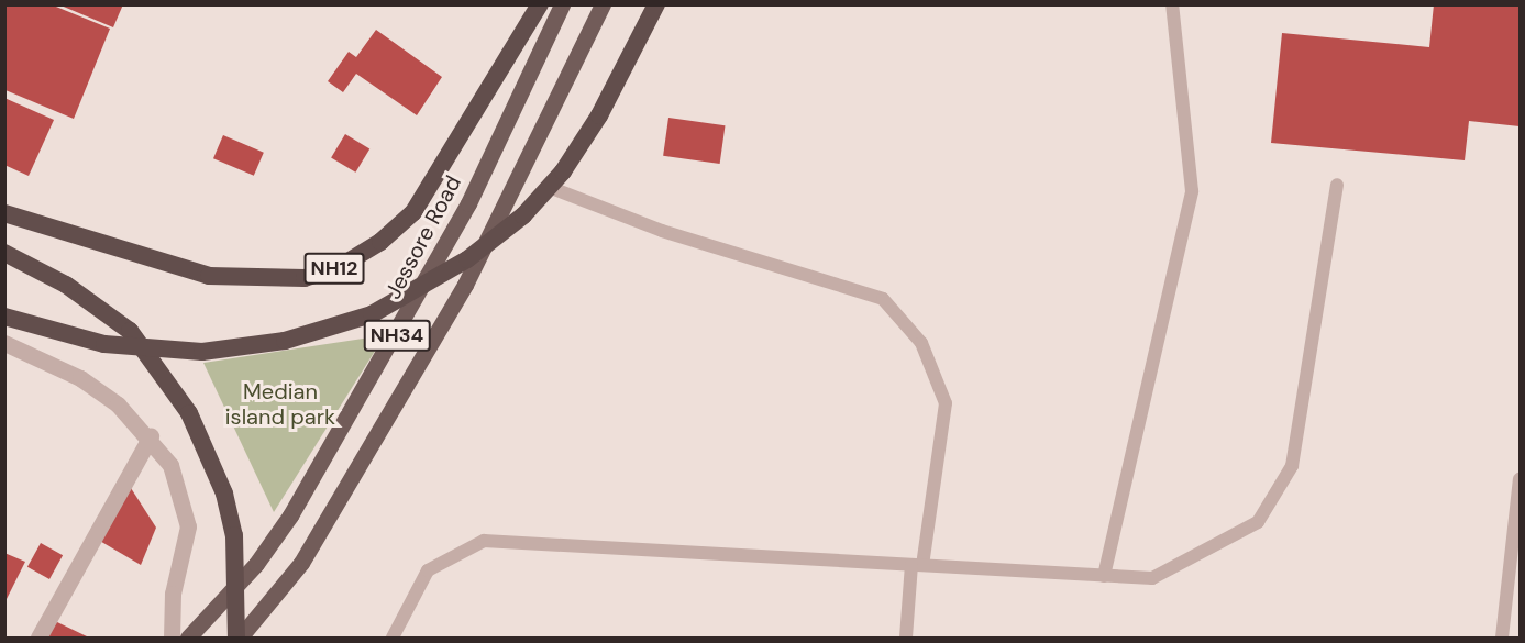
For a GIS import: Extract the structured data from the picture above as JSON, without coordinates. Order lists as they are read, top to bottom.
{
  "streets": {
    "highway": ["NH12"],
    "main road": ["Jessore Road", "NH34"]
  },
  "parks": ["Median island park"]
}
